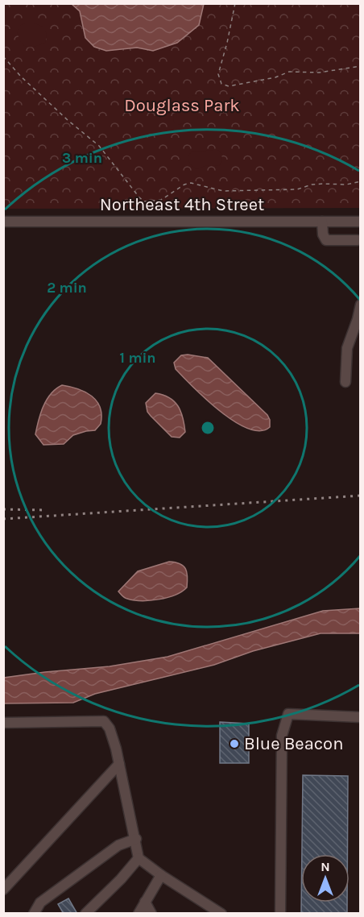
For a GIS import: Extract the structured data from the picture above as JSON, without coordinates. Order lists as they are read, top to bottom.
{
  "streets": {
    "street": ["Northeast 4th Street"]
  },
  "parks": ["Douglass Park"],
  "places": ["Blue Beacon"],
  "north": "top",
  "rings": ["3 min", "2 min", "1 min"]
}
